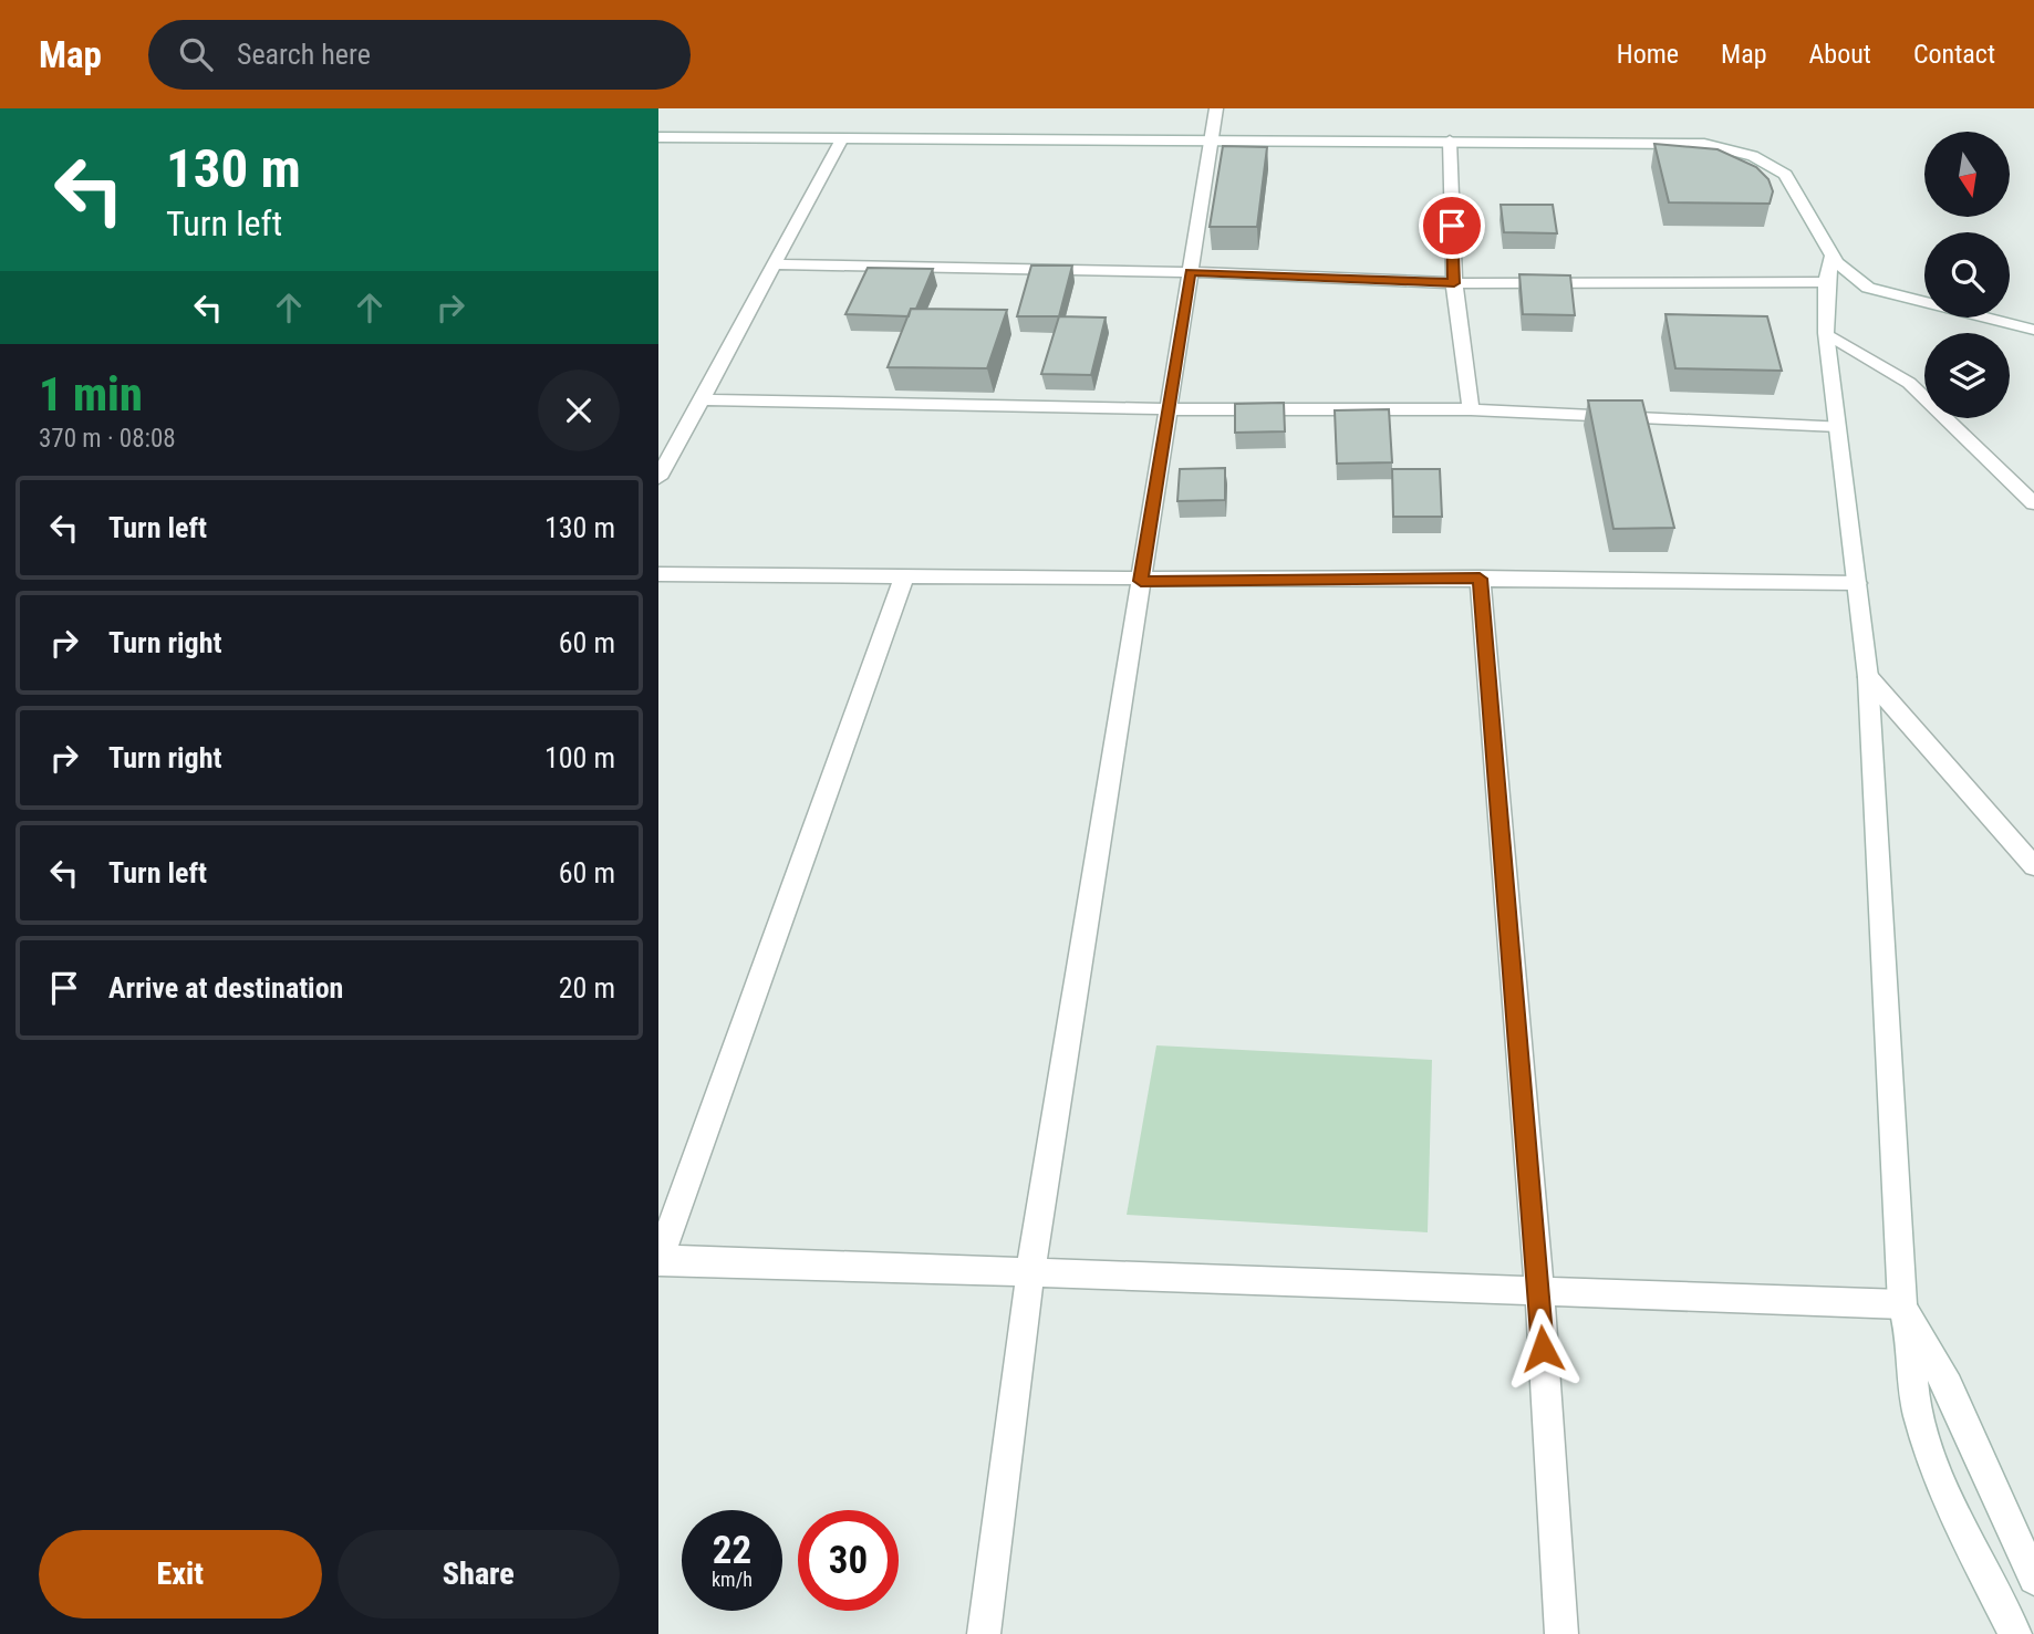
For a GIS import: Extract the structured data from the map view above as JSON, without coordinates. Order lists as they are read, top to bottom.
{
  "north": "bottom",
  "page": {
    "header": "Map",
    "search": "Search here",
    "nav": [
      "Home",
      "Map",
      "About",
      "Contact"
    ],
    "turn": ["130 m", "Turn left"],
    "heading": ["1 min", "370 m · 08:08"],
    "list": [
      {
        "name": "Turn left",
        "value": "130 m"
      },
      {
        "name": "Turn right",
        "value": "60 m"
      },
      {
        "name": "Turn right",
        "value": "100 m"
      },
      {
        "name": "Turn left",
        "value": "60 m"
      },
      {
        "name": "Arrive at destination",
        "value": "20 m"
      }
    ],
    "speed": "22 km/h",
    "limit": "30",
    "buttons": ["Exit", "Share"]
  }
}
